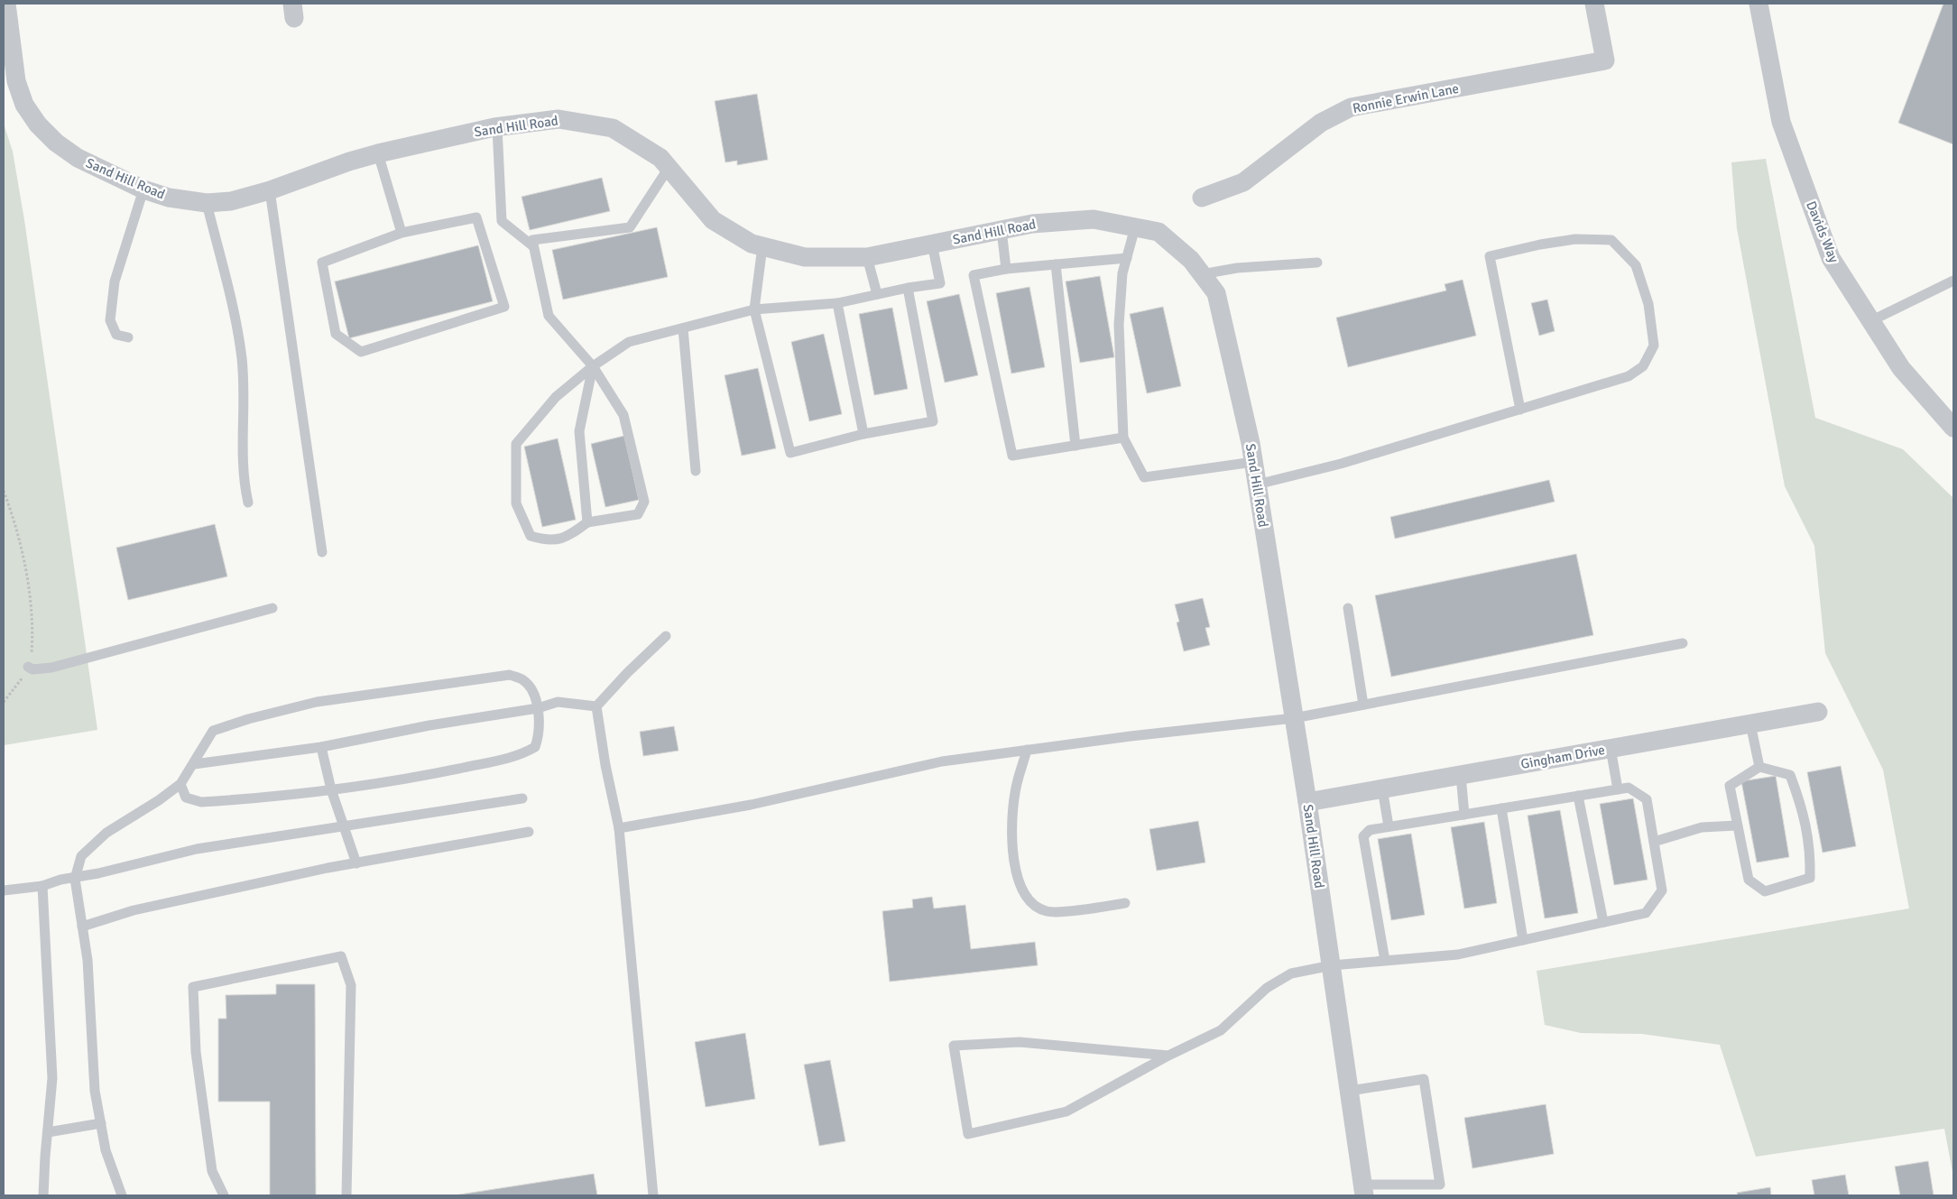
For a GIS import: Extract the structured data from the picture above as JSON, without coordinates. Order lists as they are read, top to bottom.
{
  "streets": {
    "street": [
      "Ronnie Erwin Lane",
      "Sand Hill Road",
      "Davids Way",
      "Gingham Drive"
    ]
  },
  "crossings": [
    ["Sand Hill Road", "Gingham Drive"]
  ]
}
